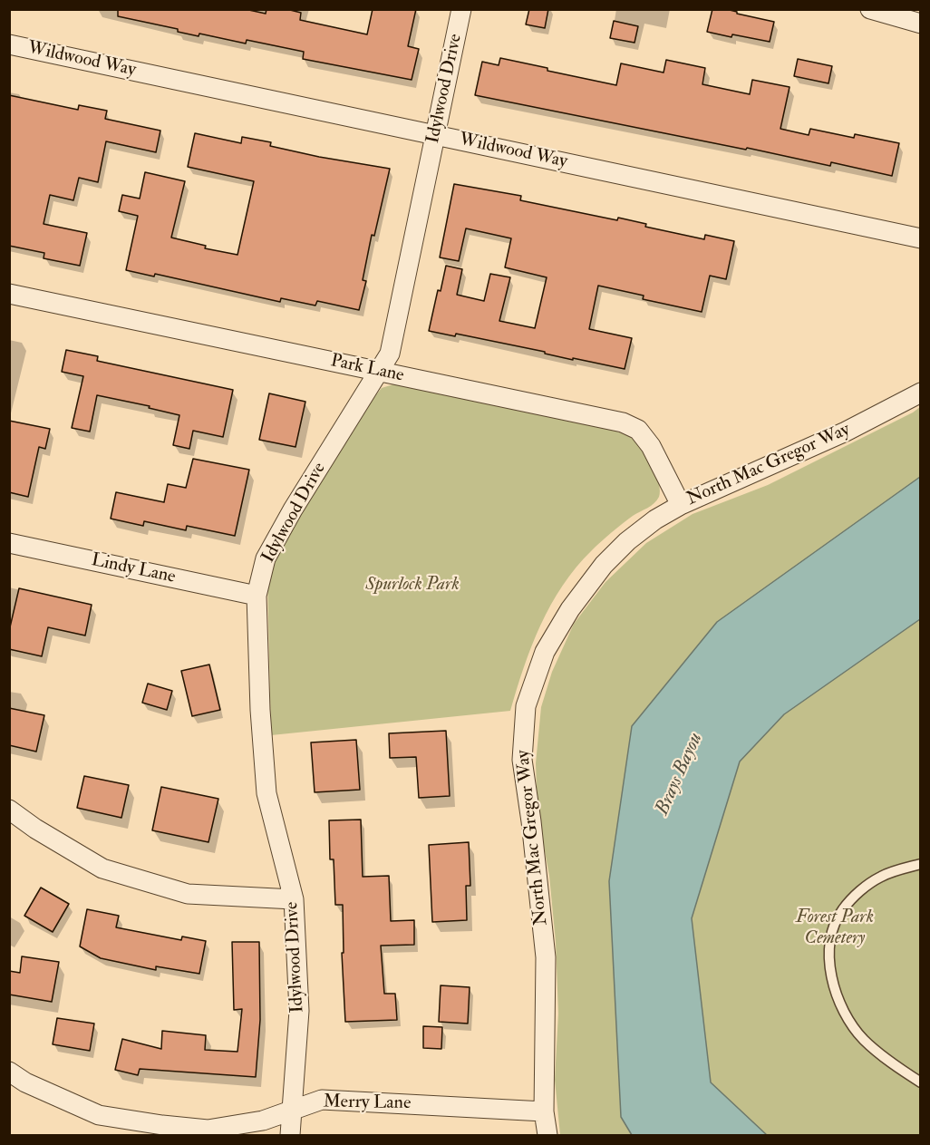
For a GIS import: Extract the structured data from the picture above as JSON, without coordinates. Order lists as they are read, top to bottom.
{
  "streets": {
    "street": [
      "Wildwood Way",
      "Idylwood Drive",
      "Park Lane",
      "North Mac Gregor Way",
      "Lindy Lane",
      "Merry Lane"
    ]
  },
  "crossings": [
    ["Wildwood Way", "Idylwood Drive"],
    ["Idylwood Drive", "Park Lane"],
    ["Idylwood Drive", "Lindy Lane"],
    ["Idylwood Drive", "Merry Lane"],
    ["Park Lane", "North Mac Gregor Way"],
    ["North Mac Gregor Way", "Merry Lane"]
  ],
  "water": ["Brays Bayou"],
  "parks": ["Spurlock Park", "Forest Park Cemetery"]
}
